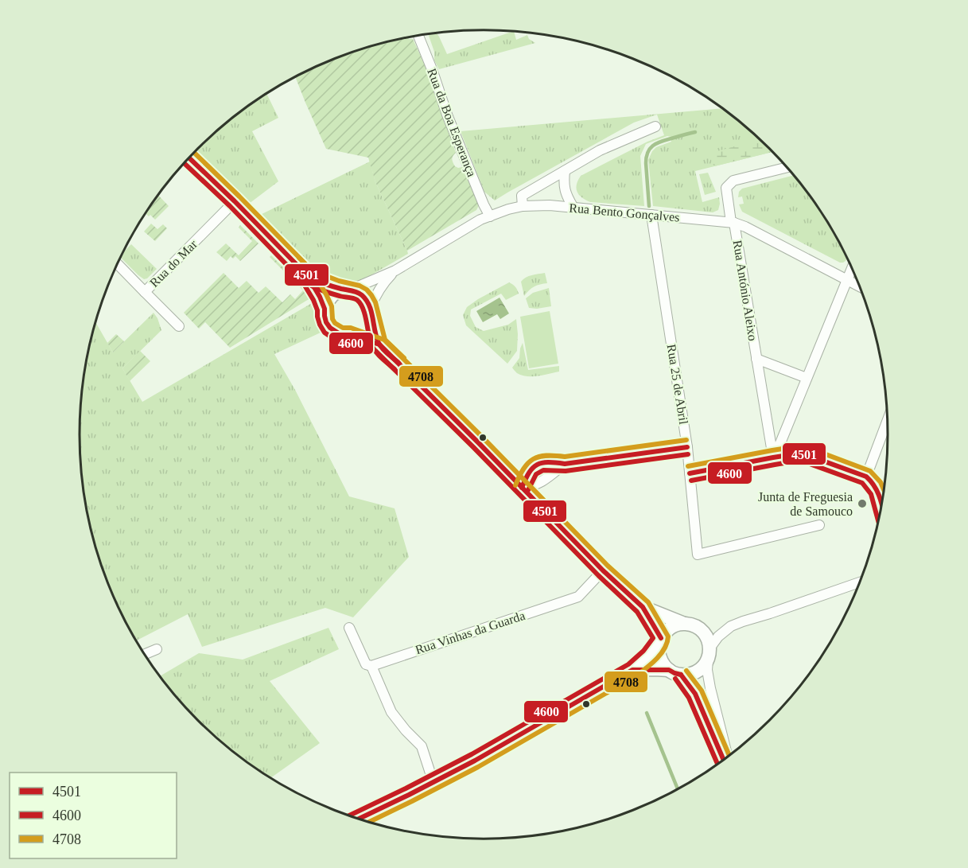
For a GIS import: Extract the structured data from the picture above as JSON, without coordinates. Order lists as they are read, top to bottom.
{
  "streets": {
    "street": [
      "Rua da Boa Esperança",
      "Rua Bento Gonçalves",
      "Rua do Mar",
      "Rua António Aleixo",
      "Rua 25 de Abril",
      "Rua Vinhas da Guarda"
    ]
  },
  "crossings": [
    ["Rua da Boa Esperança", "Rua Bento Gonçalves"],
    ["Rua Bento Gonçalves", "Rua António Aleixo"],
    ["Rua Bento Gonçalves", "Rua 25 de Abril"]
  ],
  "places": ["Junta de Freguesia de Samouco"],
  "lines": ["transit line 4708", "transit line 4501", "transit line 4600"],
  "legend": ["4501", "4600", "4708"]
}
